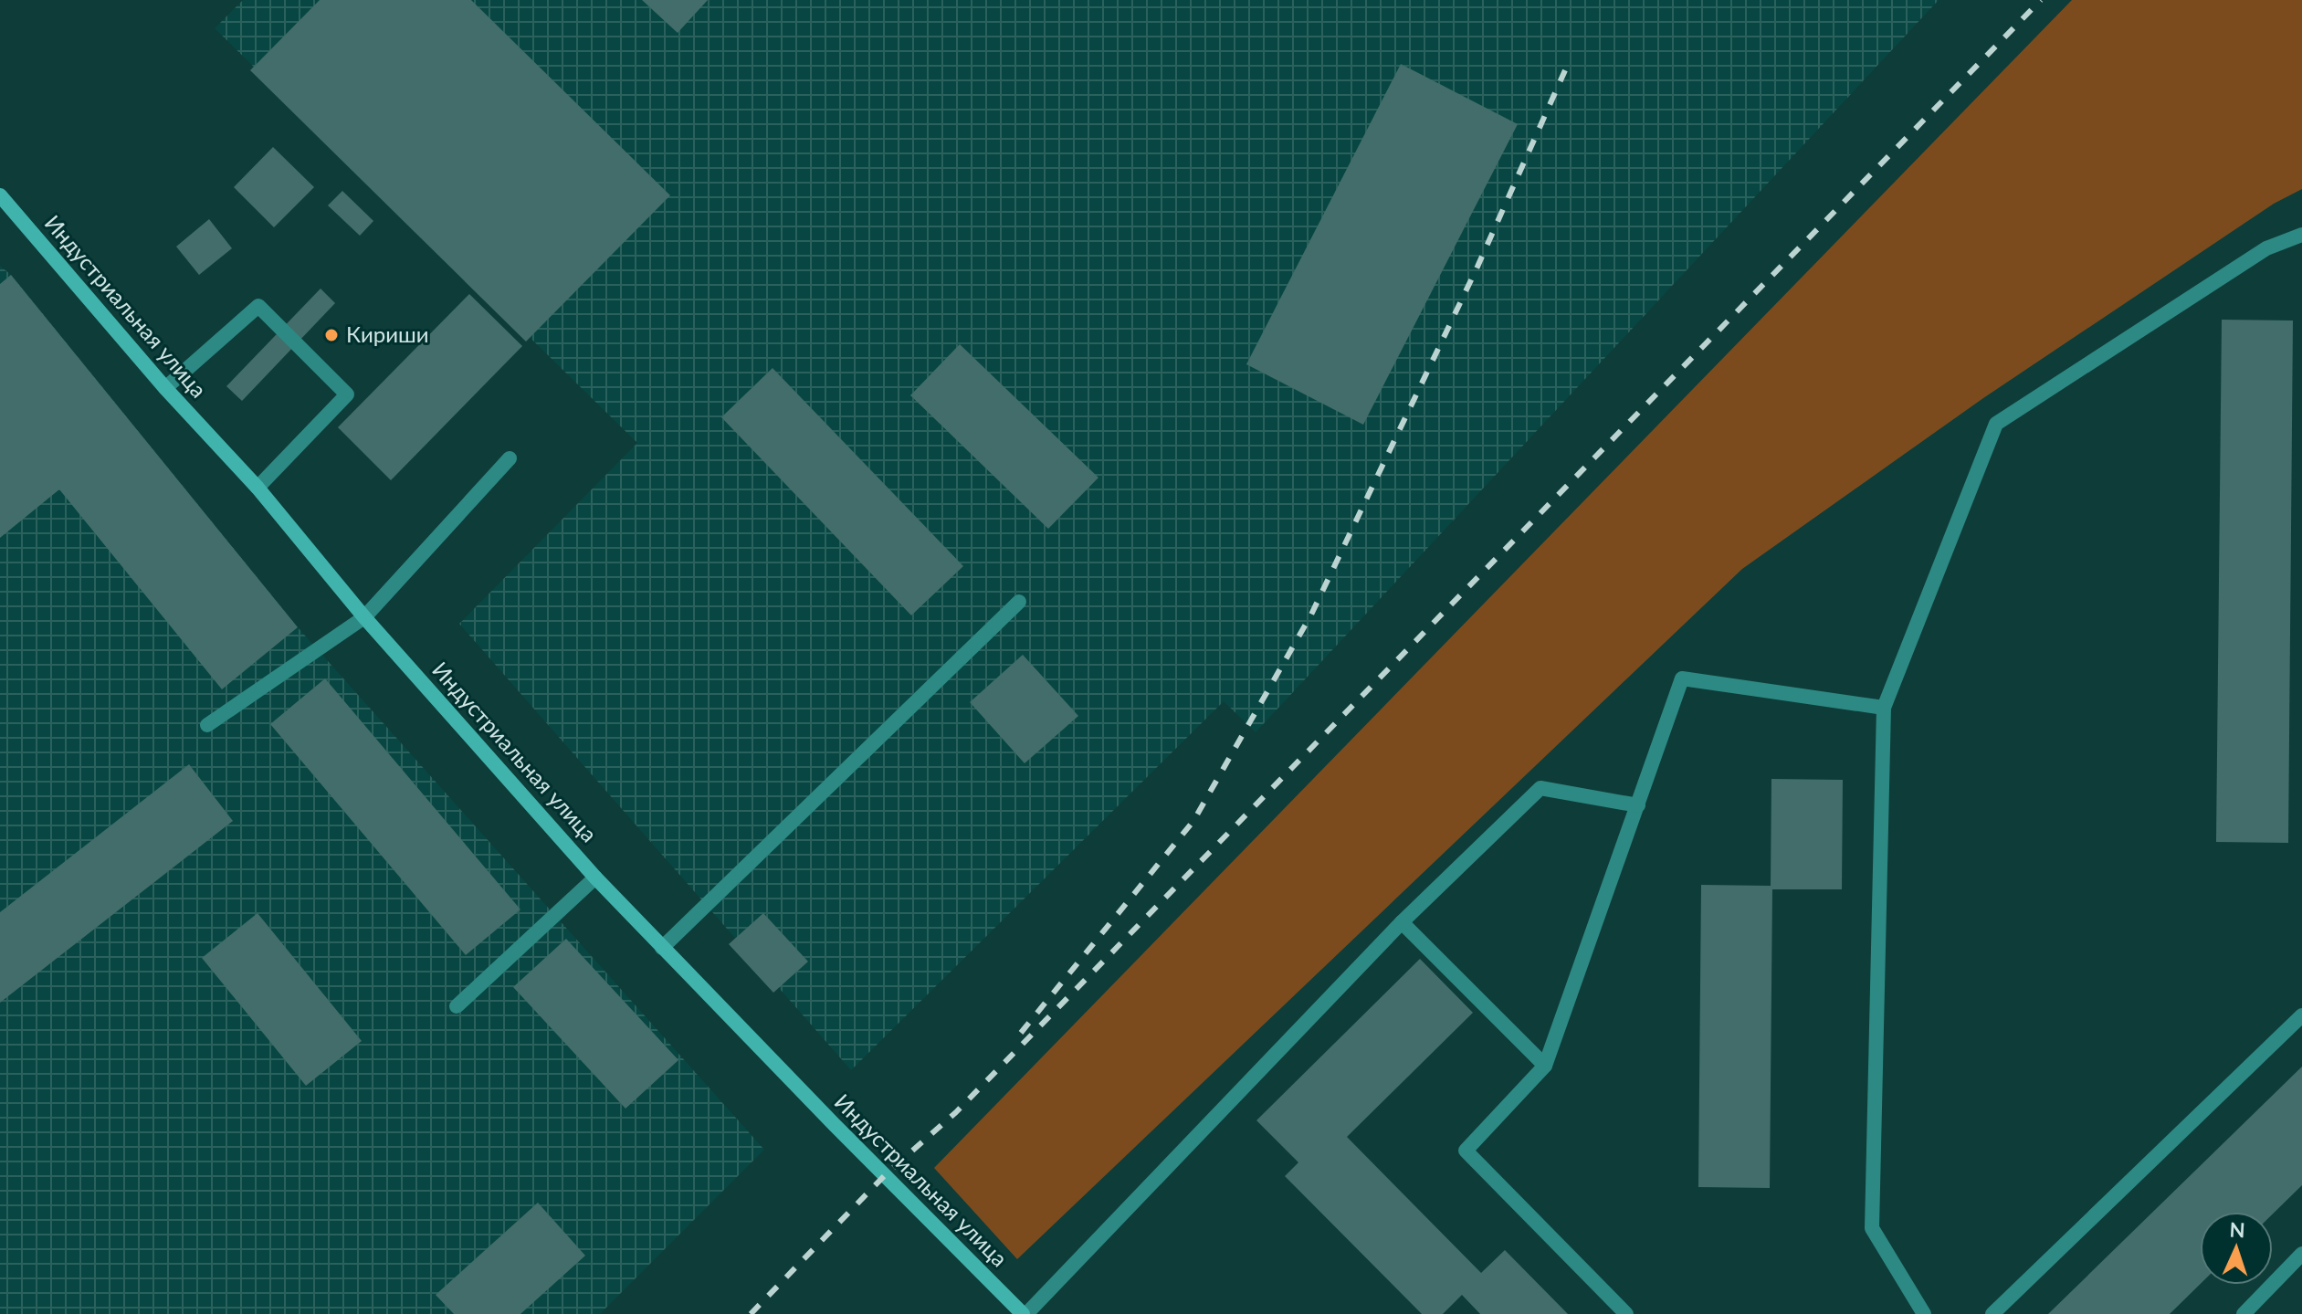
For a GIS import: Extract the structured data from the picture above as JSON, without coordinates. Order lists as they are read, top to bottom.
{
  "streets": {
    "main road": ["Индустриальная улица"]
  },
  "places": ["Кириши"],
  "north": "top"
}
